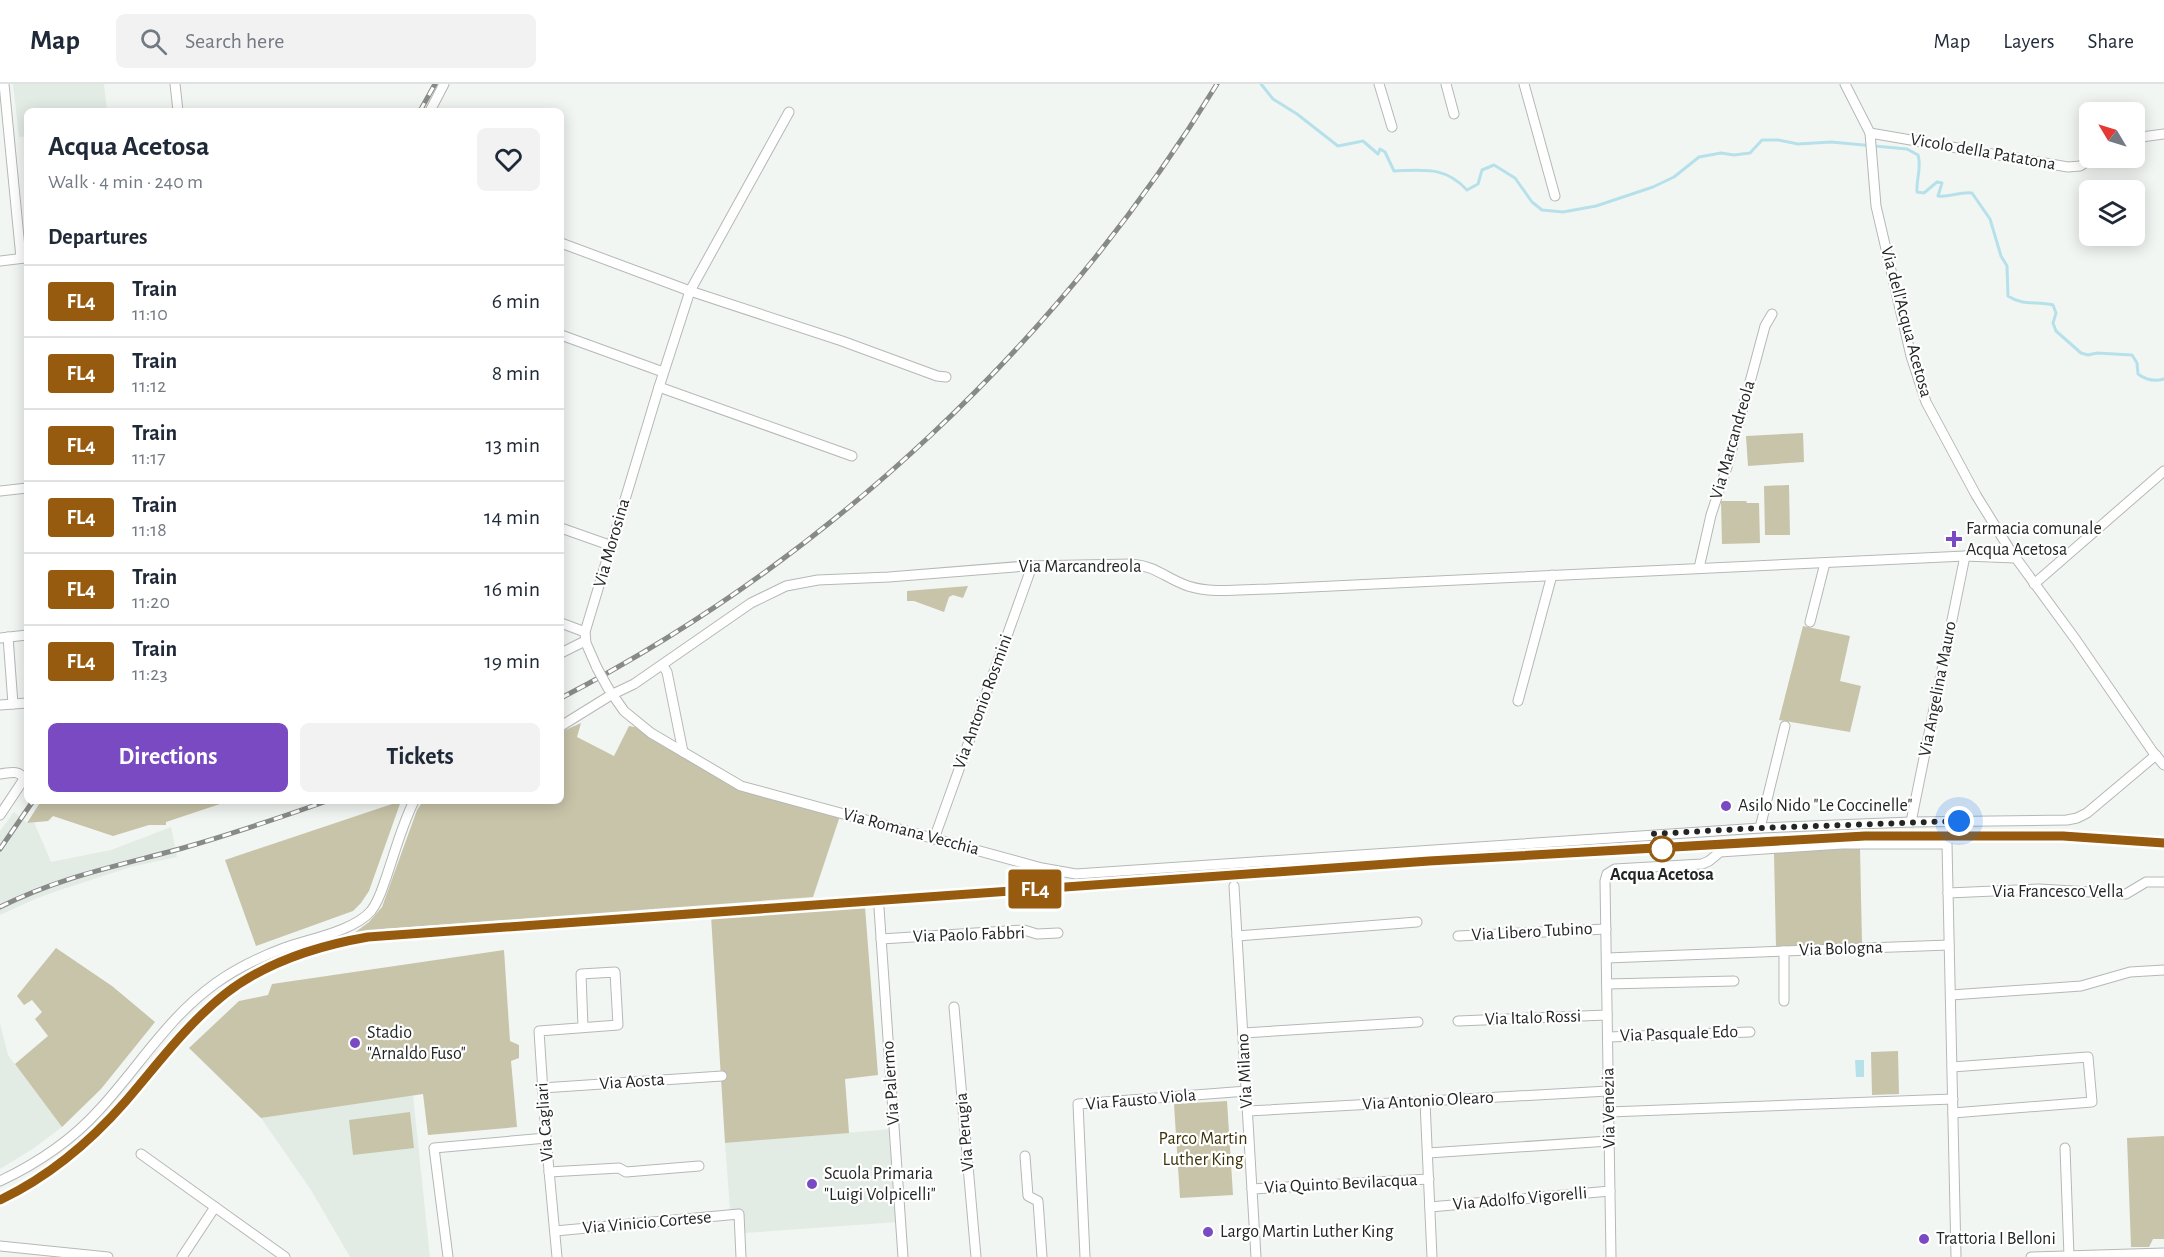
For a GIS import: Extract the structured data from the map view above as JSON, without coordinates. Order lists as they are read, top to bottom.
{
  "streets": {
    "street": [
      "Vicolo della Patatona",
      "Via dell'Acqua Acetosa",
      "Via Marcandreola",
      "Via Morosina",
      "Via Angelina Mauro",
      "Via Antonio Rosmini",
      "Via Romana Vecchia",
      "Via Francesco Vella",
      "Via Libero Tubino",
      "Via Paolo Fabbri",
      "Via Bologna",
      "Via Italo Rossi",
      "Via Pasquale Edo",
      "Via Milano",
      "Via Aosta",
      "Via Palermo",
      "Via Fausto Viola",
      "Via Antonio Olearo",
      "Via Venezia",
      "Via Cagliari",
      "Via Perugia",
      "Via Quinto Bevilacqua",
      "Via Adolfo Vigorelli",
      "Via Vinicio Cortese"
    ]
  },
  "crossings": [
    ["Vicolo della Patatona", "Via dell'Acqua Acetosa"],
    ["Via dell'Acqua Acetosa", "Via Marcandreola"],
    ["Via dell'Acqua Acetosa", "Via Romana Vecchia"],
    ["Via Marcandreola", "Via Angelina Mauro"],
    ["Via Marcandreola", "Via Antonio Rosmini"],
    ["Via Marcandreola", "Via Romana Vecchia"],
    ["Via Angelina Mauro", "Via Romana Vecchia"],
    ["Via Antonio Rosmini", "Via Romana Vecchia"],
    ["Via Francesco Vella", "Via Venezia"],
    ["Via Libero Tubino", "Via Venezia"],
    ["Via Paolo Fabbri", "Via Palermo"],
    ["Via Italo Rossi", "Via Venezia"],
    ["Via Pasquale Edo", "Via Venezia"],
    ["Via Milano", "Via Fausto Viola"],
    ["Via Milano", "Via Antonio Olearo"],
    ["Via Milano", "Via Quinto Bevilacqua"],
    ["Via Aosta", "Via Cagliari"],
    ["Via Antonio Olearo", "Via Venezia"],
    ["Via Venezia", "Via Adolfo Vigorelli"],
    ["Via Cagliari", "Via Vinicio Cortese"]
  ],
  "parks": ["Parco Martin Luther King"],
  "places": {
    "health": ["Farmacia comunale Acqua Acetosa"],
    "other": [
      "Asilo Nido \"Le Coccinelle\"",
      "Acqua Acetosa",
      "Stadio \"Arnaldo Fuso\"",
      "Scuola Primaria \"Luigi Volpicelli\"",
      "Largo Martin Luther King",
      "Trattoria I Belloni"
    ]
  },
  "north": "top left",
  "page": {
    "header": "Map",
    "search": "Search here",
    "nav": ["Map", "Layers", "Share"],
    "on_map": "FL4",
    "heading": [
      ["Acqua Acetosa", "Walk · 4 min · 240 m"],
      "Departures"
    ],
    "list": [
      {
        "mark": "FL4",
        "name": "Train",
        "note": "11:10",
        "value": "6 min"
      },
      {
        "mark": "FL4",
        "name": "Train",
        "note": "11:12",
        "value": "8 min"
      },
      {
        "mark": "FL4",
        "name": "Train",
        "note": "11:17",
        "value": "13 min"
      },
      {
        "mark": "FL4",
        "name": "Train",
        "note": "11:18",
        "value": "14 min"
      },
      {
        "mark": "FL4",
        "name": "Train",
        "note": "11:20",
        "value": "16 min"
      },
      {
        "mark": "FL4",
        "name": "Train",
        "note": "11:23",
        "value": "19 min"
      }
    ],
    "buttons": ["Directions", "Tickets"]
  }
}
